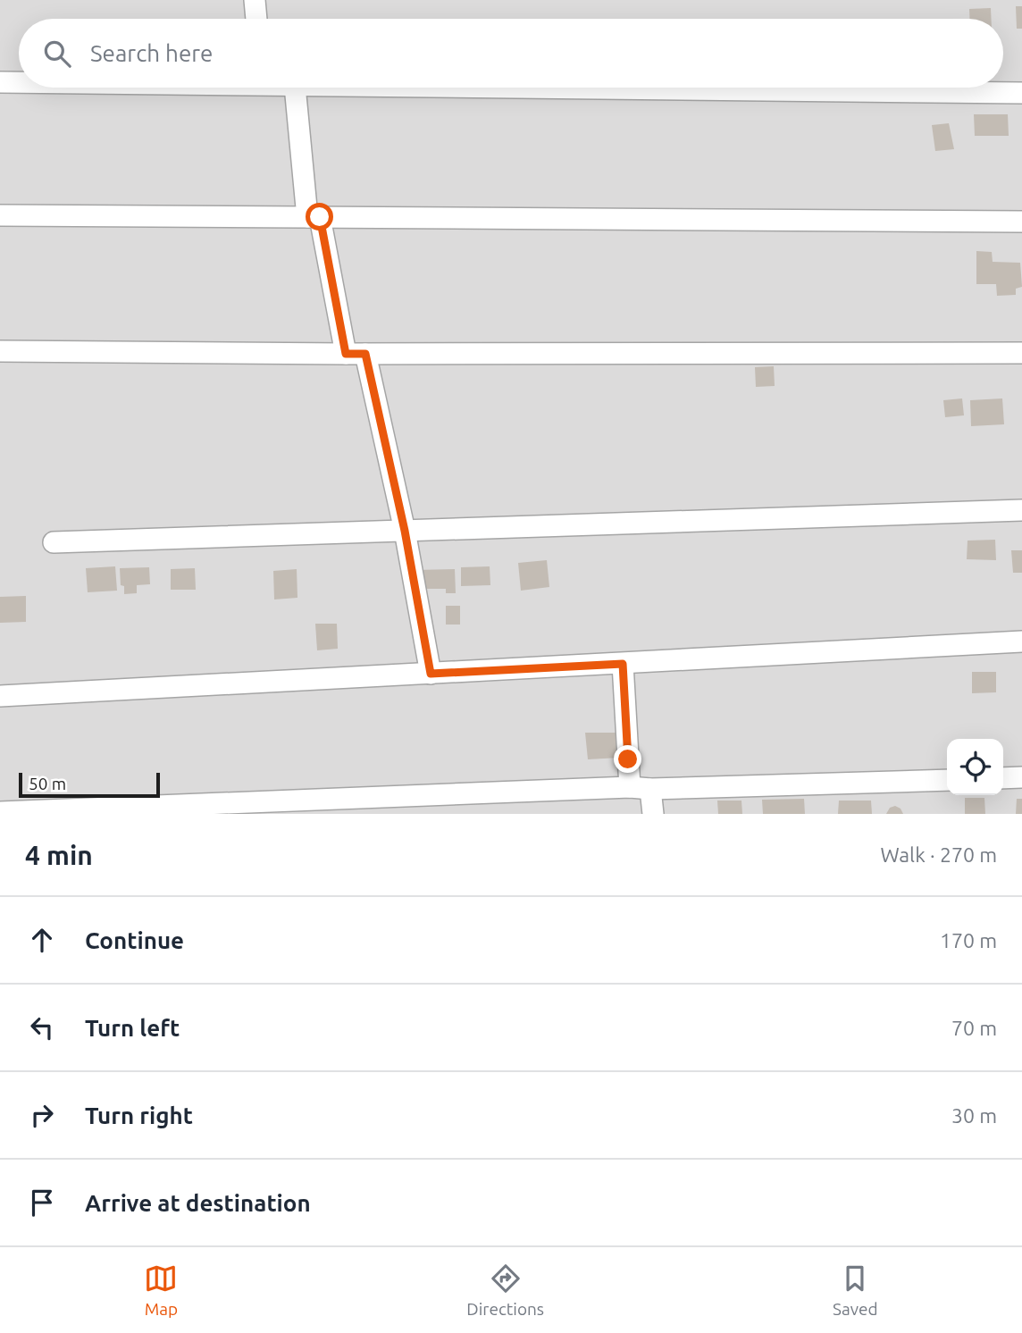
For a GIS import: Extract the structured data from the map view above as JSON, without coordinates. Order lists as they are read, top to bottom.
{
  "scale_bar": "50 m",
  "page": {
    "search": "Search here",
    "scale": "50 m",
    "heading": ["4 min", "Walk · 270 m"],
    "list": [
      ["Continue", "170 m"],
      ["Turn left", "70 m"],
      ["Turn right", "30 m"],
      "Arrive at destination"
    ],
    "nav": ["Map", "Directions", "Saved"]
  }
}
